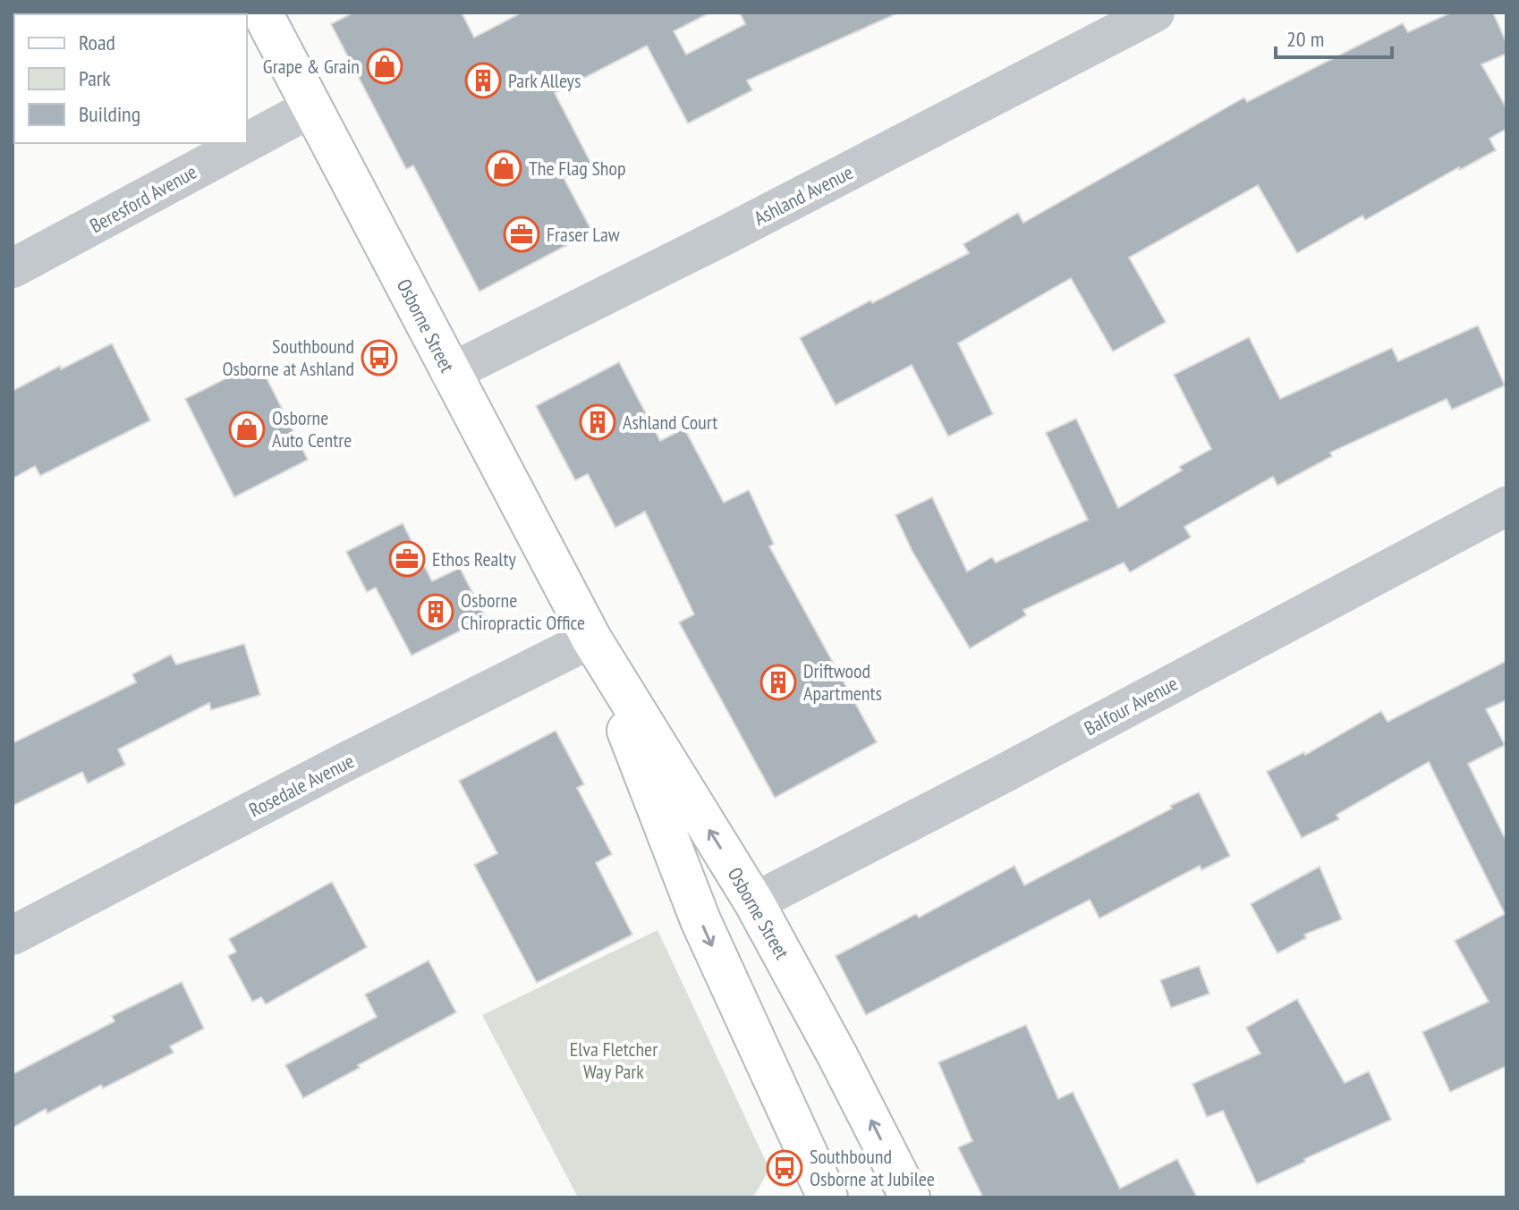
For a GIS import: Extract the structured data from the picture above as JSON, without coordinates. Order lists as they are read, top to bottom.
{
  "streets": {
    "main road": ["Osborne Street"],
    "street": [
      "Ashland Avenue",
      "Beresford Avenue",
      "Balfour Avenue",
      "Rosedale Avenue"
    ]
  },
  "crossings": [
    ["Ashland Avenue", "Osborne Street"],
    ["Beresford Avenue", "Osborne Street"],
    ["Osborne Street", "Balfour Avenue"],
    ["Osborne Street", "Rosedale Avenue"]
  ],
  "parks": ["Elva Fletcher Way Park"],
  "places": {
    "shop": ["Grape & Grain", "The Flag Shop", "Osborne Auto Centre"],
    "building": [
      "Park Alleys",
      "Ashland Court",
      "Osborne Chiropractic Office",
      "Driftwood Apartments"
    ],
    "office": ["Fraser Law", "Ethos Realty"],
    "bus stop": ["Southbound Osborne at Ashland", "Southbound Osborne at Jubilee"]
  },
  "legend": ["Road", "Park", "Building"],
  "scale_bar": "20 m"
}
